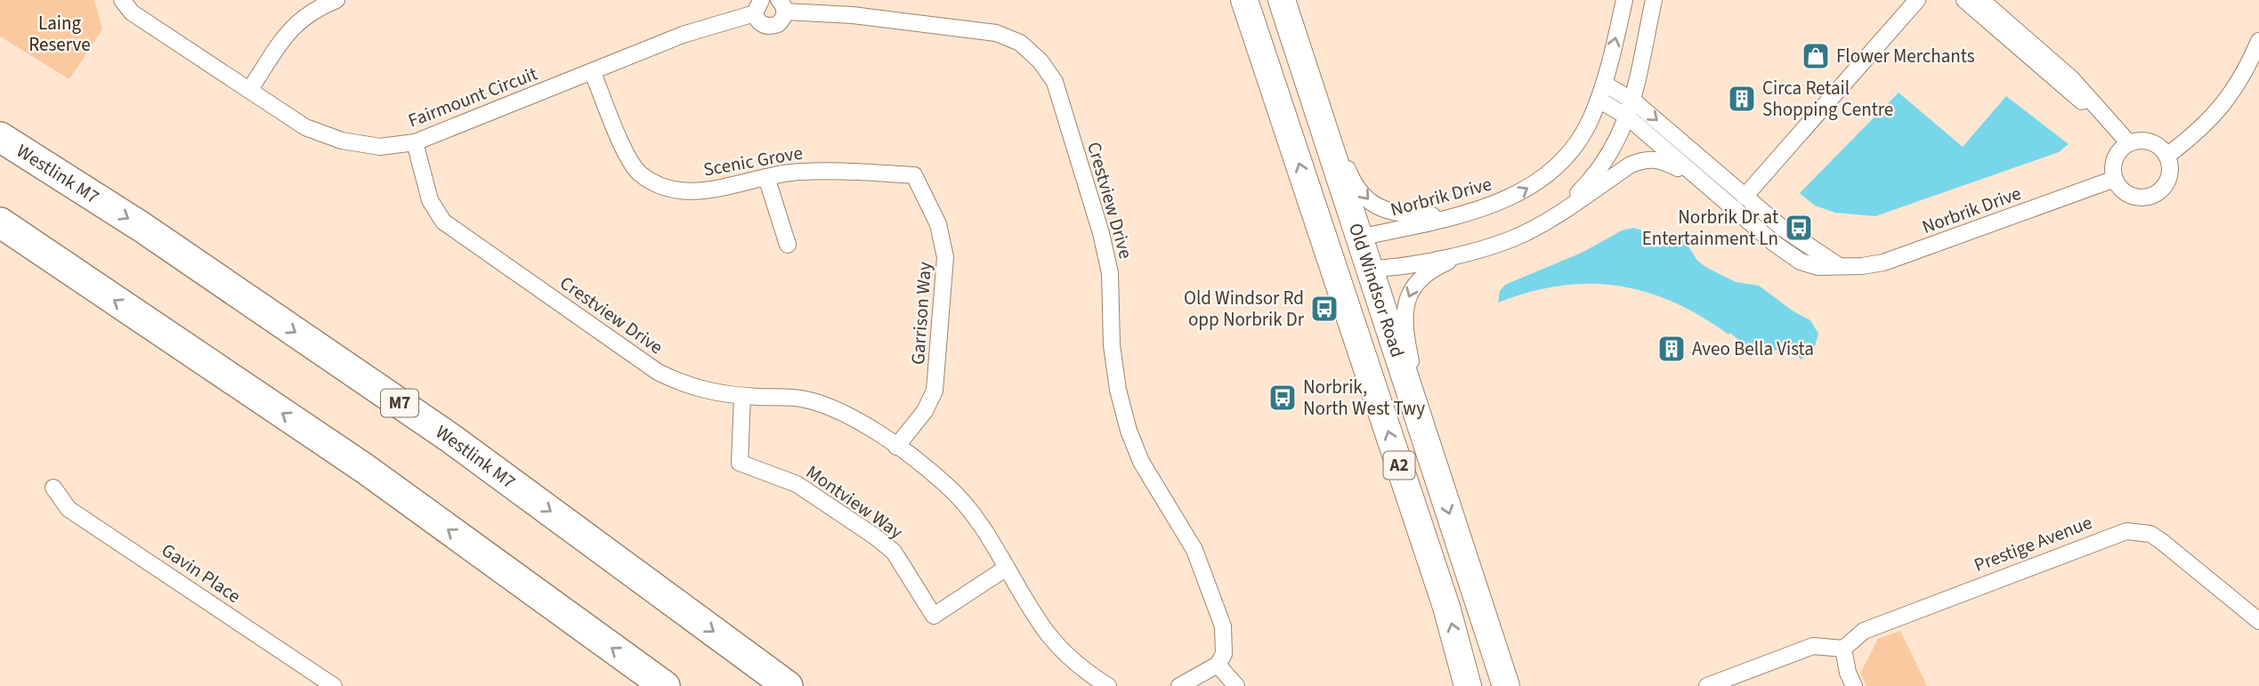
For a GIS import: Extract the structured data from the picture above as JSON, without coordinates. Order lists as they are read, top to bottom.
{
  "streets": {
    "highway": [
      "Westlink M7",
      "Old Windsor Road",
      "M7",
      "A2"
    ],
    "street": [
      "Fairmount Circuit",
      "Scenic Grove",
      "Norbrik Drive",
      "Crestview Drive",
      "Garrison Way",
      "Montview Way",
      "Prestige Avenue",
      "Gavin Place"
    ]
  },
  "crossings": [
    ["Fairmount Circuit", "Scenic Grove"],
    ["Fairmount Circuit", "Crestview Drive"],
    ["Scenic Grove", "Garrison Way"],
    ["Norbrik Drive", "Old Windsor Road"],
    ["Crestview Drive", "Garrison Way"],
    ["Crestview Drive", "Montview Way"]
  ],
  "parks": ["Laing Reserve"],
  "places": {
    "shop": ["Flower Merchants"],
    "building": ["Circa Retail Shopping Centre", "Aveo Bella Vista"],
    "bus stop": ["Norbrik Dr at Entertainment Ln", "Old Windsor Rd opp Norbrik Dr", "Norbrik, North West Twy"]
  }
}
